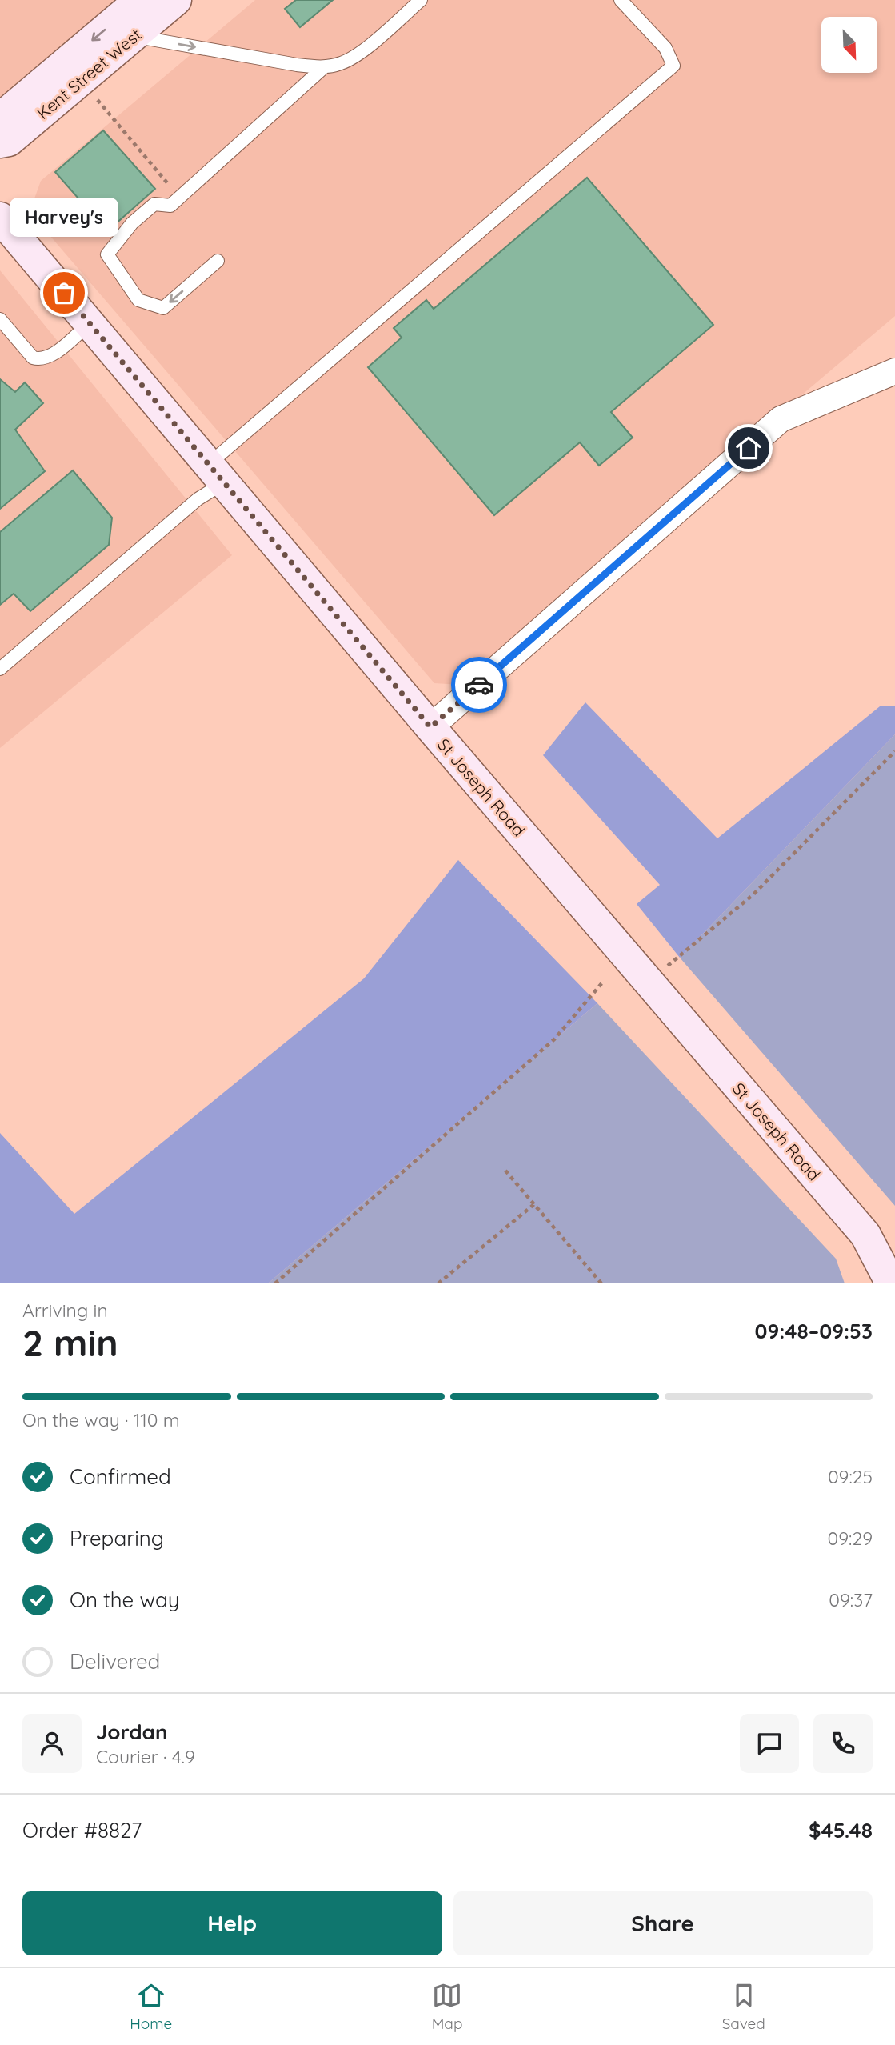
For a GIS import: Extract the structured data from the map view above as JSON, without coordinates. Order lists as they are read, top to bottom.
{
  "streets": {
    "street": ["Kent Street West", "St Joseph Road"]
  },
  "places": ["Harvey's"],
  "north": "bottom right",
  "page": {
    "bubble": "Harvey's",
    "heading": ["2 min", "Arriving in", "09:48–09:53"],
    "panel": [
      "Jordan",
      "Courier · 4.9",
      "Order #8827",
      "$45.48"
    ],
    "bar": "On the way · 110 m",
    "list": [
      ["Confirmed", "09:25"],
      ["Preparing", "09:29"],
      ["On the way", "09:37"],
      "Delivered"
    ],
    "buttons": ["Help", "Share"],
    "tabs": ["Home", "Map", "Saved"]
  }
}
